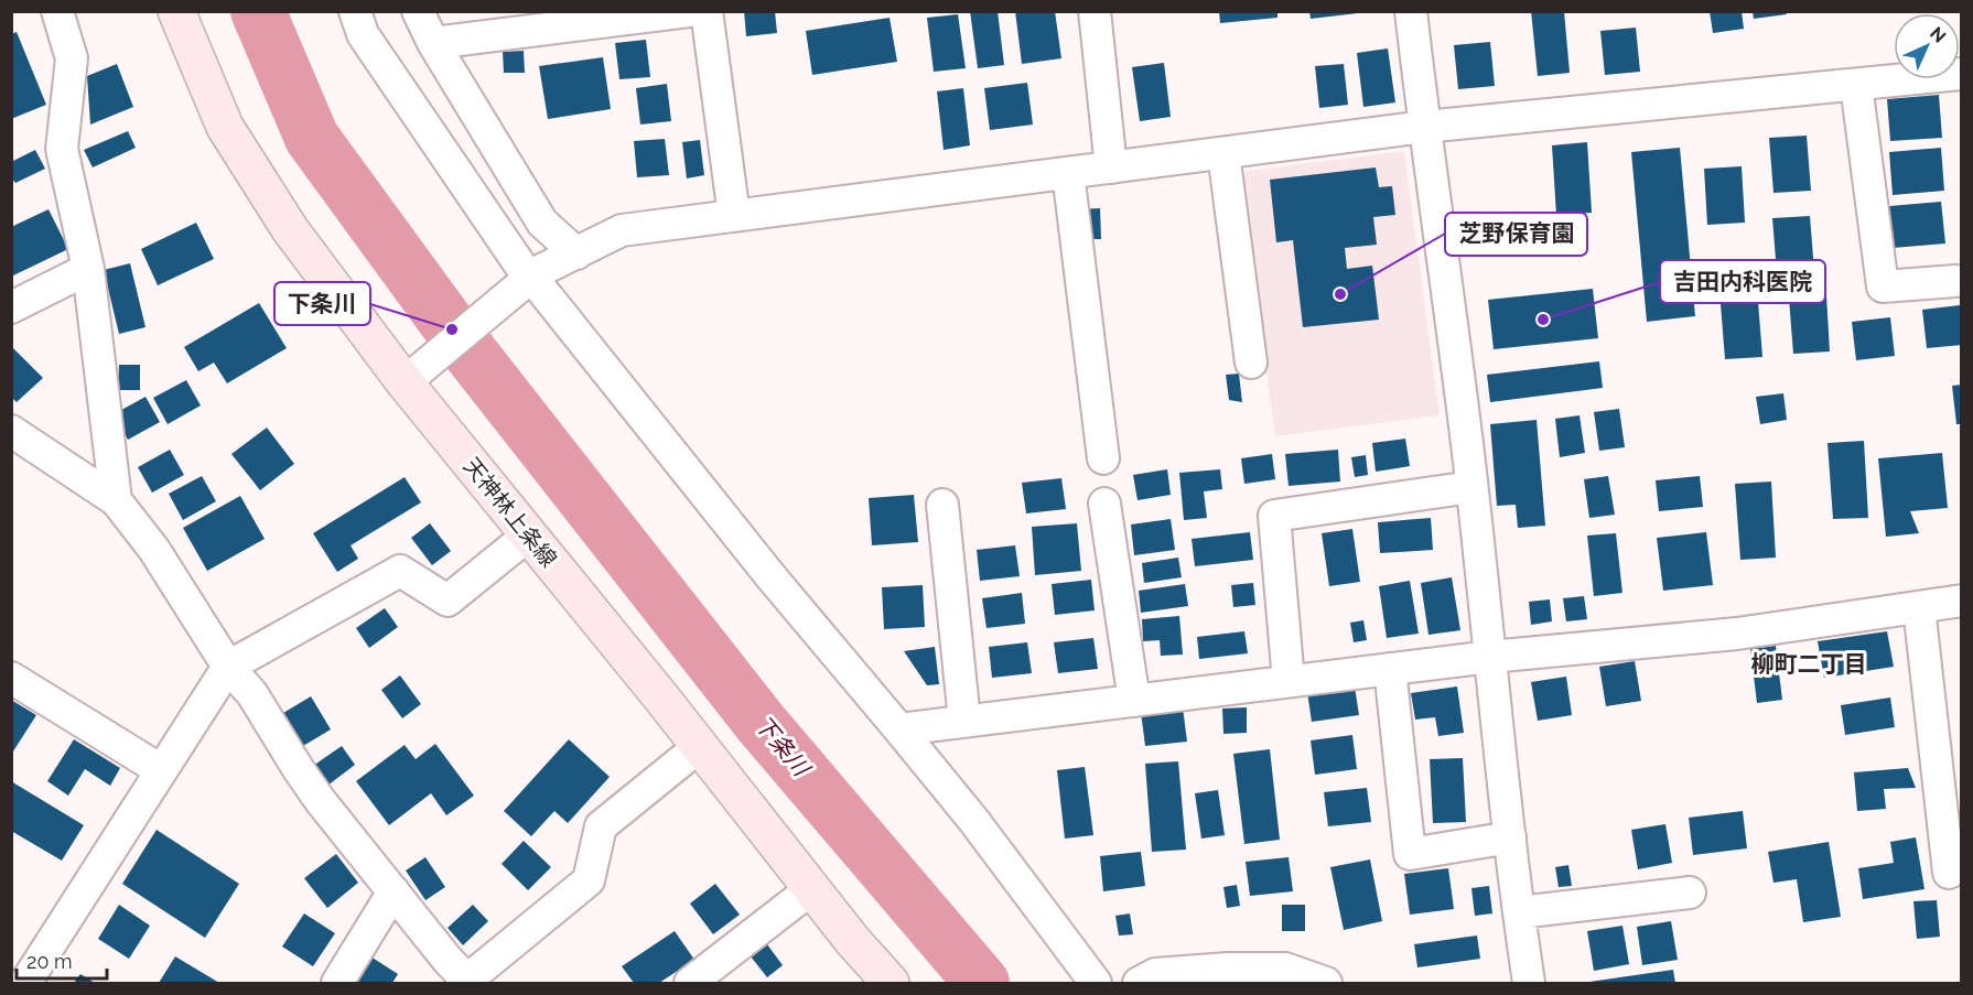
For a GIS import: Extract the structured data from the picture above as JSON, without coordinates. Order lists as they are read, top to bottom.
{
  "streets": {
    "main road": ["天神林上条線"]
  },
  "districts": ["柳町二丁目"],
  "water": ["下条川"],
  "places": ["芝野保育園", "吉田内科医院", "下条川"],
  "scale_bar": "20 m",
  "north": "top right"
}
